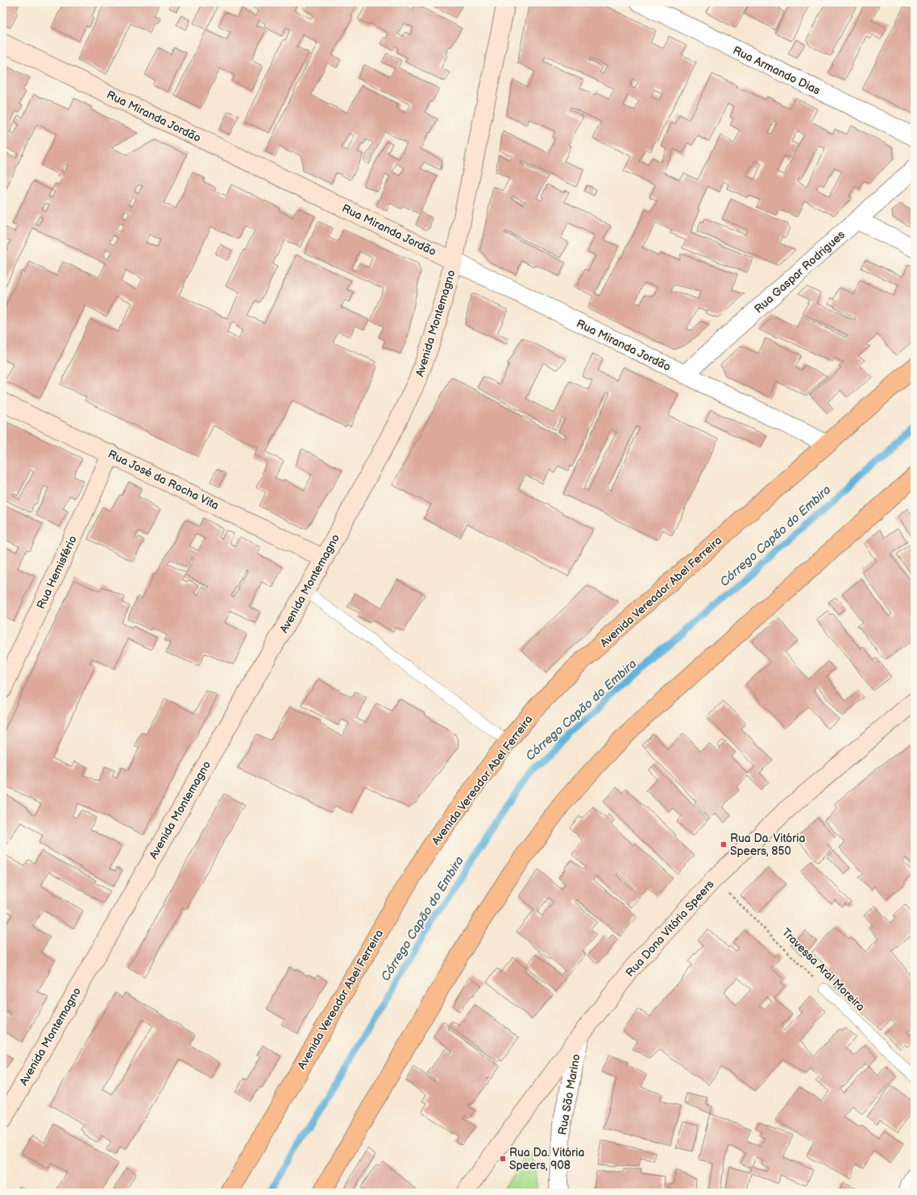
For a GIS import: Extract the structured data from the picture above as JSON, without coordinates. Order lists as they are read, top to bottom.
{
  "streets": {
    "main road": ["Avenida Vereador Abel Ferreira"],
    "street": [
      "Rua Armando Dias",
      "Rua Miranda Jordão",
      "Rua Gaspar Rodrigues",
      "Avenida Montemagno",
      "Rua José da Rocha Vita",
      "Rua Hemisfério",
      "Rua Dona Vitória Speers",
      "Rua São Marino"
    ],
    "lane": ["Travessa Aral Moreira"]
  },
  "crossings": [
    ["Rua Miranda Jordão", "Rua Gaspar Rodrigues"],
    ["Rua Miranda Jordão", "Avenida Montemagno"],
    ["Rua Miranda Jordão", "Avenida Vereador Abel Ferreira"],
    ["Avenida Montemagno", "Rua José da Rocha Vita"],
    ["Rua José da Rocha Vita", "Rua Hemisfério"],
    ["Rua Dona Vitória Speers", "Travessa Aral Moreira"],
    ["Rua Dona Vitória Speers", "Rua São Marino"]
  ],
  "water": ["Córrego Capão do Embira"],
  "places": {
    "transit": ["Rua Da. Vitória Speers, 850", "Rua Da. Vitória Speers, 908"]
  }
}
